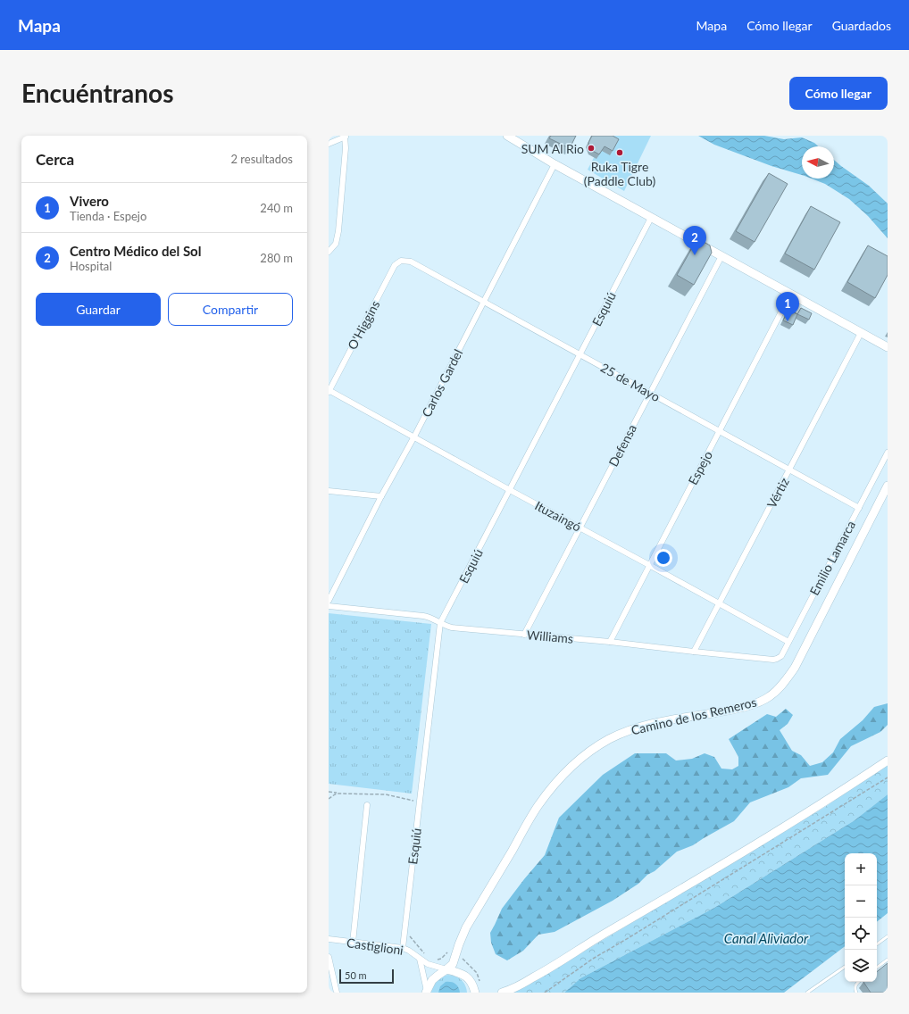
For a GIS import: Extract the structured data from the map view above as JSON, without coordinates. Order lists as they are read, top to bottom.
{
  "streets": {
    "main road": ["Camino de los Remeros"],
    "street": [
      "Esquiú",
      "O'Higgins",
      "25 de Mayo",
      "Carlos Gardel",
      "Defensa",
      "Espejo",
      "Vértiz",
      "Ituzaingó",
      "Emilio Lamarca",
      "Williams",
      "Castiglioni"
    ]
  },
  "crossings": [
    ["Esquiú", "25 de Mayo"],
    ["Esquiú", "Ituzaingó"],
    ["Esquiú", "Williams"],
    ["Esquiú", "Castiglioni"],
    ["O'Higgins", "25 de Mayo"],
    ["O'Higgins", "Ituzaingó"],
    ["25 de Mayo", "Carlos Gardel"],
    ["25 de Mayo", "Defensa"],
    ["25 de Mayo", "Espejo"],
    ["25 de Mayo", "Vértiz"],
    ["25 de Mayo", "Emilio Lamarca"],
    ["Carlos Gardel", "Ituzaingó"],
    ["Defensa", "Ituzaingó"],
    ["Defensa", "Williams"],
    ["Espejo", "Ituzaingó"],
    ["Espejo", "Williams"],
    ["Vértiz", "Ituzaingó"],
    ["Vértiz", "Williams"],
    ["Ituzaingó", "Emilio Lamarca"],
    ["Emilio Lamarca", "Williams"],
    ["Camino de los Remeros", "Castiglioni"]
  ],
  "water": ["Canal Aliviador"],
  "places": ["SUM Al Rio", "Ruka Tigre (Paddle Club)"],
  "scale_bar": "50 m",
  "north": "left",
  "page": {
    "header": "Mapa",
    "nav": ["Mapa", "Cómo llegar", "Guardados"],
    "buttons": [
      "Cómo llegar",
      ["Guardar", "Compartir"]
    ],
    "title": "Encuéntranos",
    "heading": ["Cerca", "2 resultados"],
    "list": [
      {
        "mark": "1",
        "name": "Vivero",
        "note": "Tienda · Espejo",
        "value": "240 m"
      },
      {
        "mark": "2",
        "name": "Centro Médico del Sol",
        "note": "Hospital",
        "value": "280 m"
      }
    ],
    "pins": ["2", "1"],
    "map_buttons": ["+", "−"],
    "scale": "50 m"
  }
}
